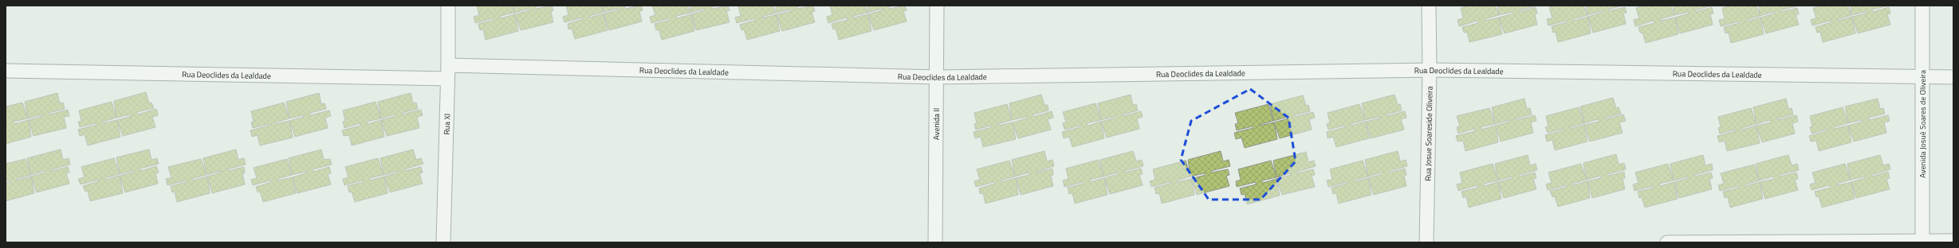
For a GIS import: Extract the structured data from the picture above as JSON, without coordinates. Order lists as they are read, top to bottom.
{
  "streets": {
    "street": [
      "Rua Deoclides da Lealdade",
      "Rua XI",
      "Avenida II",
      "Avenida Josué Soares de Oliveira",
      "Rua Josue Soareside Oliveira"
    ]
  },
  "crossings": [
    ["Rua Deoclides da Lealdade", "Rua XI"],
    ["Rua Deoclides da Lealdade", "Avenida II"],
    ["Rua Deoclides da Lealdade", "Avenida Josué Soares de Oliveira"],
    ["Rua Deoclides da Lealdade", "Rua Josue Soareside Oliveira"]
  ]
}
